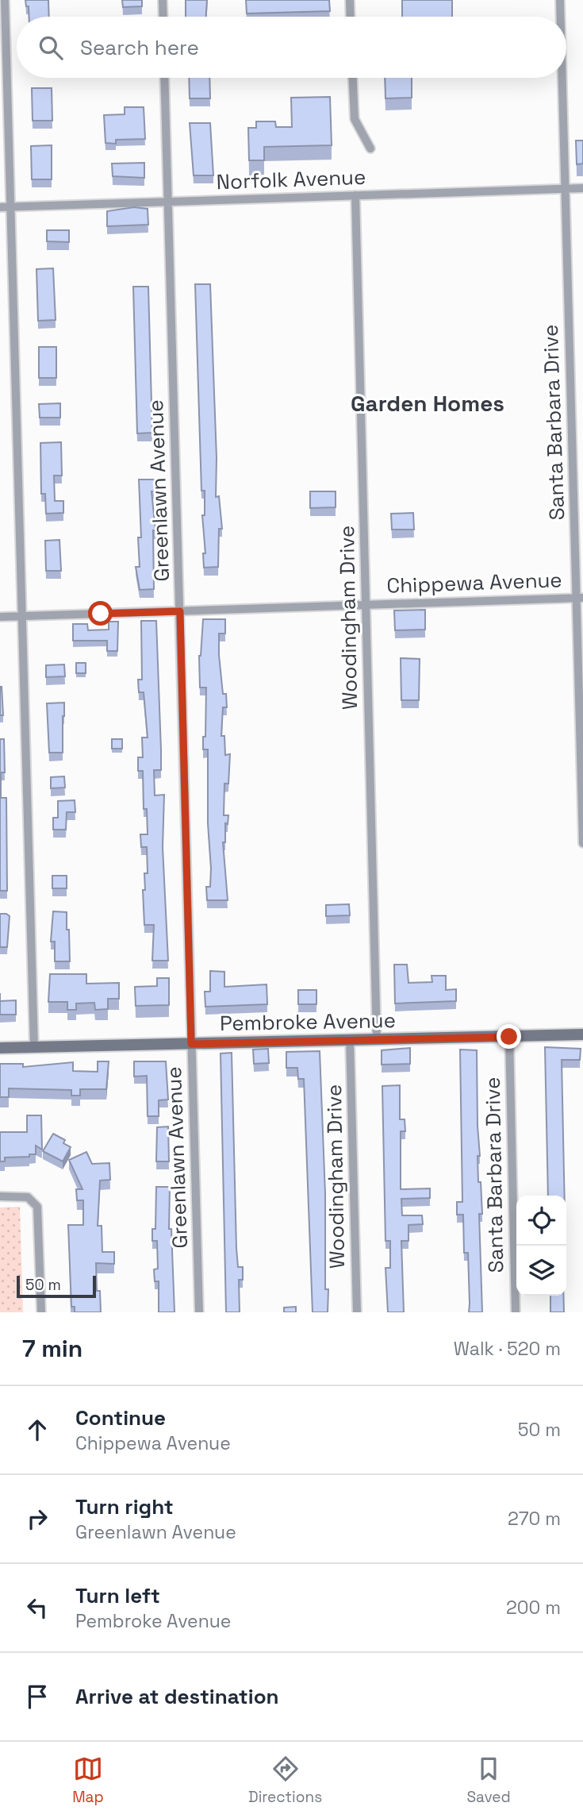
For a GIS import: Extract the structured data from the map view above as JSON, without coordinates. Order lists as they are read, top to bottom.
{
  "streets": {
    "street": [
      "Norfolk Avenue",
      "Santa Barbara Drive",
      "Greenlawn Avenue",
      "Chippewa Avenue",
      "Woodingham Drive",
      "Pembroke Avenue"
    ]
  },
  "crossings": [
    ["Norfolk Avenue", "Santa Barbara Drive"],
    ["Norfolk Avenue", "Greenlawn Avenue"],
    ["Norfolk Avenue", "Woodingham Drive"],
    ["Santa Barbara Drive", "Chippewa Avenue"],
    ["Santa Barbara Drive", "Pembroke Avenue"],
    ["Greenlawn Avenue", "Chippewa Avenue"],
    ["Greenlawn Avenue", "Pembroke Avenue"],
    ["Chippewa Avenue", "Woodingham Drive"],
    ["Woodingham Drive", "Pembroke Avenue"]
  ],
  "districts": ["Garden Homes"],
  "scale_bar": "50 m",
  "page": {
    "search": "Search here",
    "scale": "50 m",
    "heading": ["7 min", "Walk · 520 m"],
    "list": [
      ["Continue", "Chippewa Avenue", "50 m"],
      ["Turn right", "Greenlawn Avenue", "270 m"],
      ["Turn left", "Pembroke Avenue", "200 m"],
      "Arrive at destination"
    ],
    "nav": ["Map", "Directions", "Saved"]
  }
}
